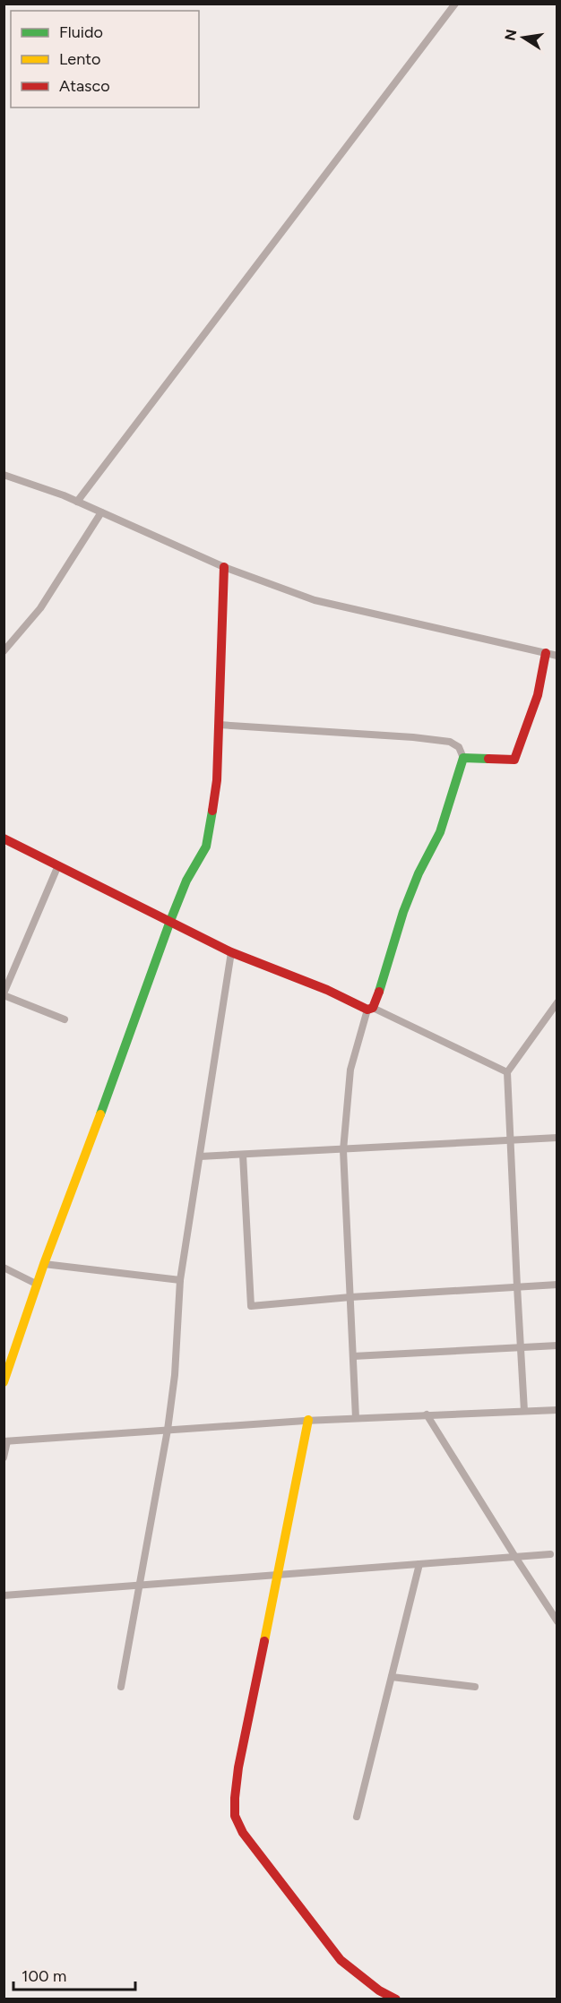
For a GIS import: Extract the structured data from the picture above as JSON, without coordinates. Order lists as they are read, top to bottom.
{
  "legend": ["Fluido", "Lento", "Atasco"],
  "scale_bar": "100 m",
  "north": "left"
}
